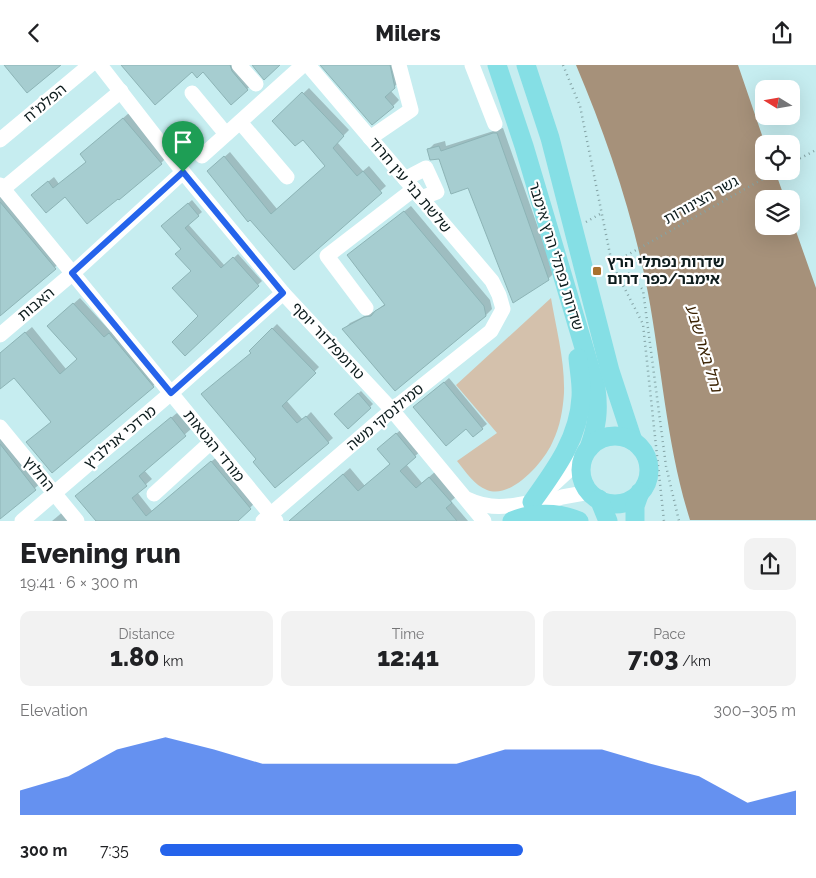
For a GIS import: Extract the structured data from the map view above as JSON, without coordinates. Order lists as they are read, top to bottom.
{
  "streets": {
    "main road": ["שדרות נפתלי הרץ אימבר"],
    "street": [
      "הפלמ\"ח",
      "שלשת בני עין חרוד",
      "האבות",
      "טרומפלדור יוסף",
      "סמילנסקי משה",
      "מרדכי אנילביץ",
      "מורדי הגטאות",
      "החלוץ"
    ],
    "path": ["גשר הצינורות"]
  },
  "crossings": [
    ["שלשת בני עין חרוד", "סמילנסקי משה"],
    ["האבות", "טרומפלדור יוסף"],
    ["האבות", "מורדי הגטאות"],
    ["טרומפלדור יוסף", "סמילנסקי משה"],
    ["טרומפלדור יוסף", "מרדכי אנילביץ"],
    ["סמילנסקי משה", "מורדי הגטאות"],
    ["מרדכי אנילביץ", "מורדי הגטאות"],
    ["מרדכי אנילביץ", "החלוץ"]
  ],
  "water": ["נחל באר שבע"],
  "places": {
    "transit": ["שדרות נפתלי הרץ אימבר/כפר דרום"]
  },
  "north": "left",
  "page": {
    "header": "Milers",
    "heading": ["Evening run", "19:41 · 6 × 300 m"],
    "stats": [
      ["Distance", "1.80 km"],
      ["Time", "12:41"],
      ["Pace", "7:03 /km"]
    ],
    "chart": ["Elevation", "300–305 m"],
    "list": [
      {
        "name": "300 m",
        "note": "7:35"
      }
    ]
  }
}
